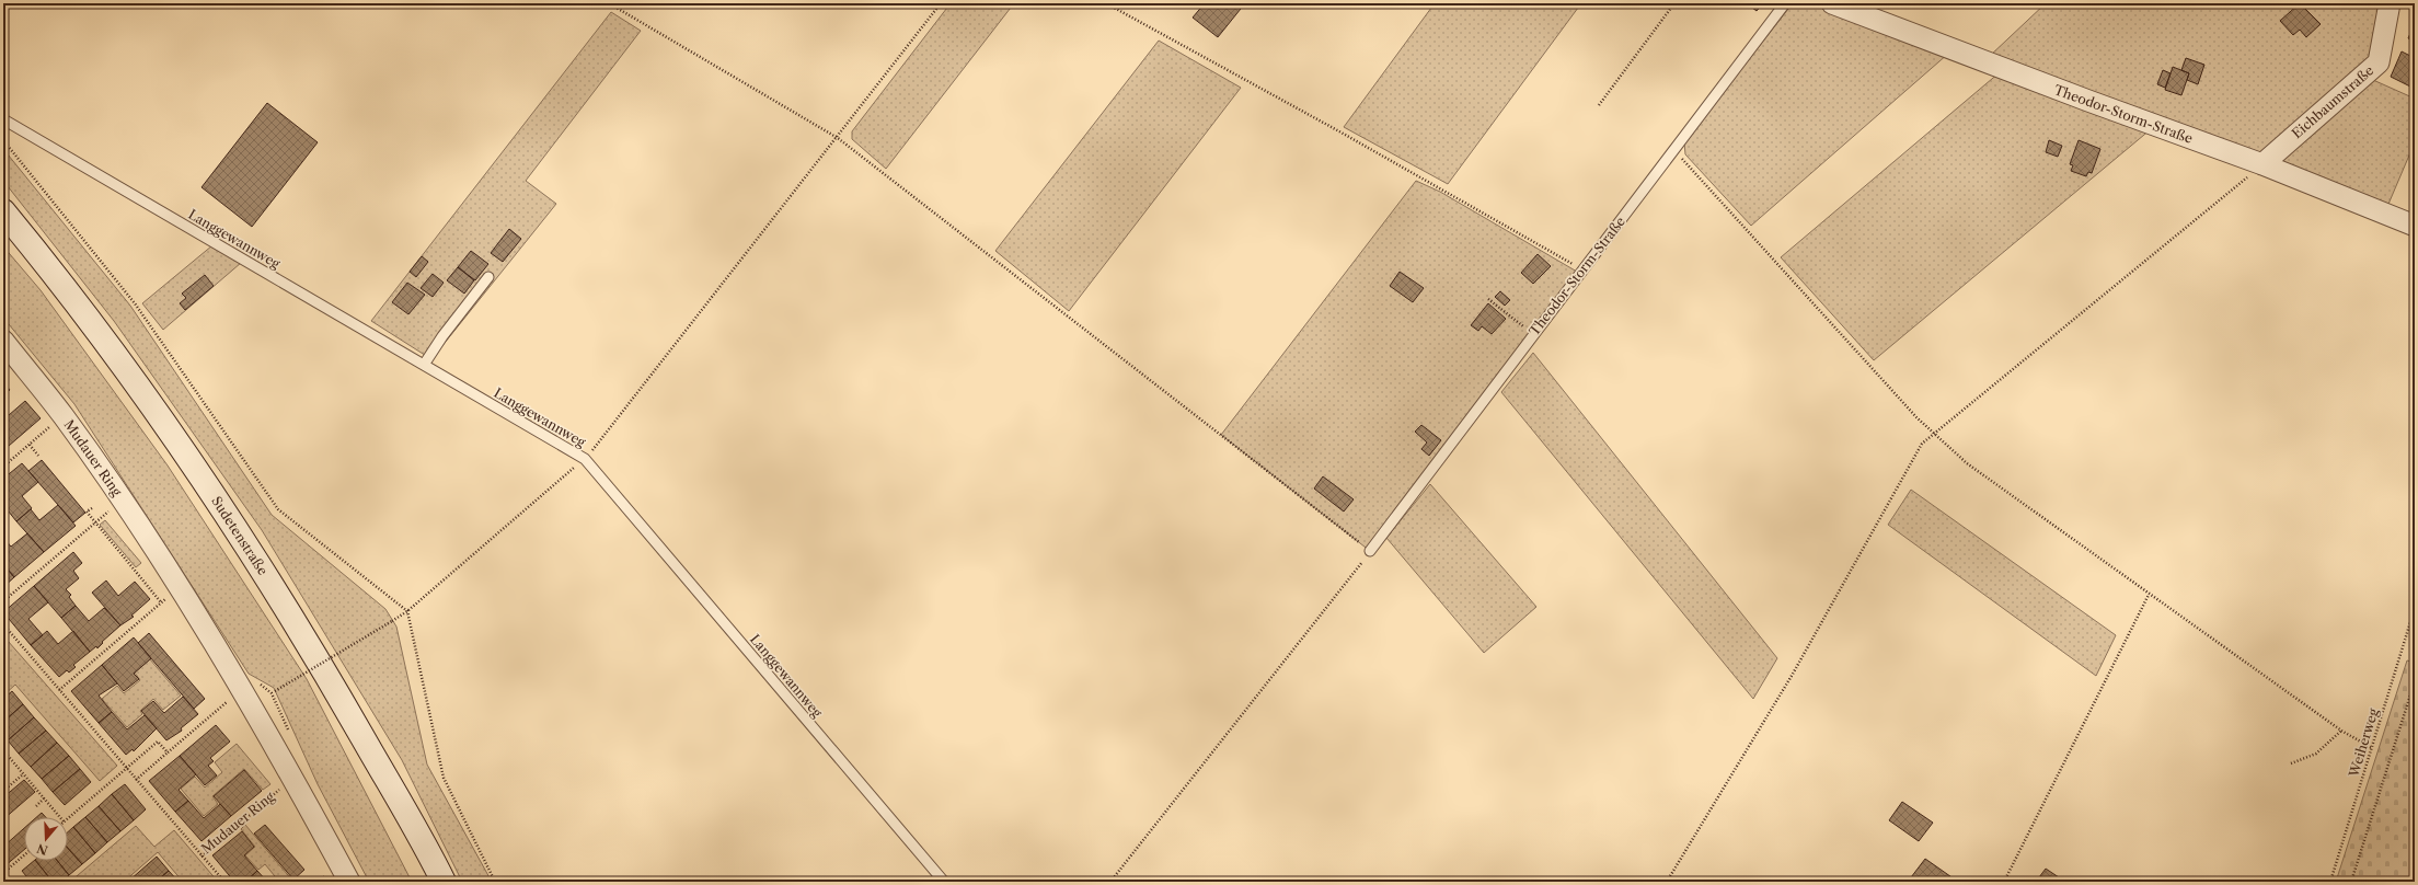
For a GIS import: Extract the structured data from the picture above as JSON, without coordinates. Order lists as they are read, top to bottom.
{
  "streets": {
    "main road": ["Sudetenstraße"],
    "street": ["Eichbaumstraße", "Theodor-Storm-Straße", "Mudauer Ring"],
    "lane": ["Langgewannweg"],
    "path": ["Weiherweg"]
  },
  "crossings": [
    ["Eichbaumstraße", "Theodor-Storm-Straße"]
  ],
  "north": "bottom"
}
